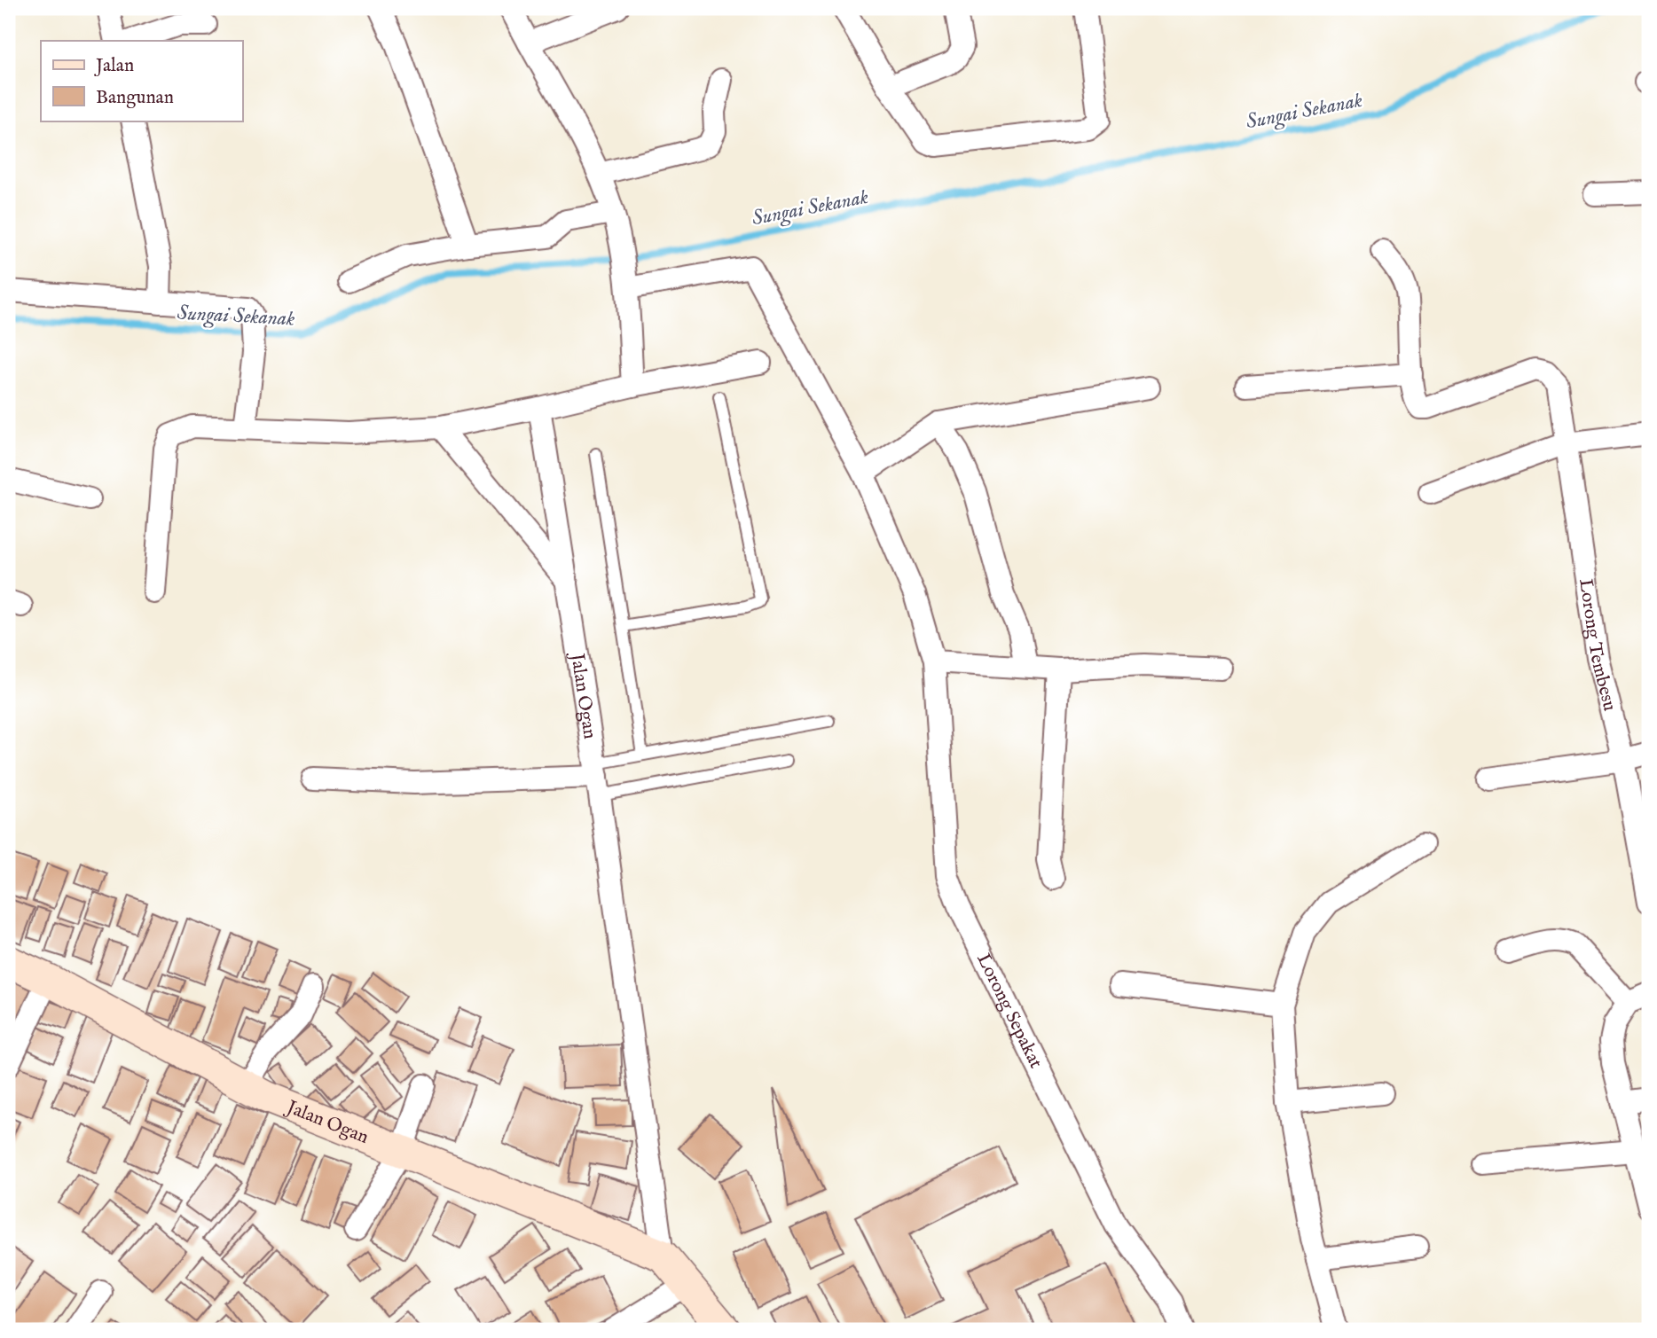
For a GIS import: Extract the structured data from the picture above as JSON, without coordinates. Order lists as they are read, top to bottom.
{
  "streets": {
    "main road": ["Jalan Ogan"],
    "street": ["Lorong Tembesu", "Lorong Sepakat"]
  },
  "water": ["Sungai Sekanak"],
  "legend": ["Jalan", "Bangunan"]
}
